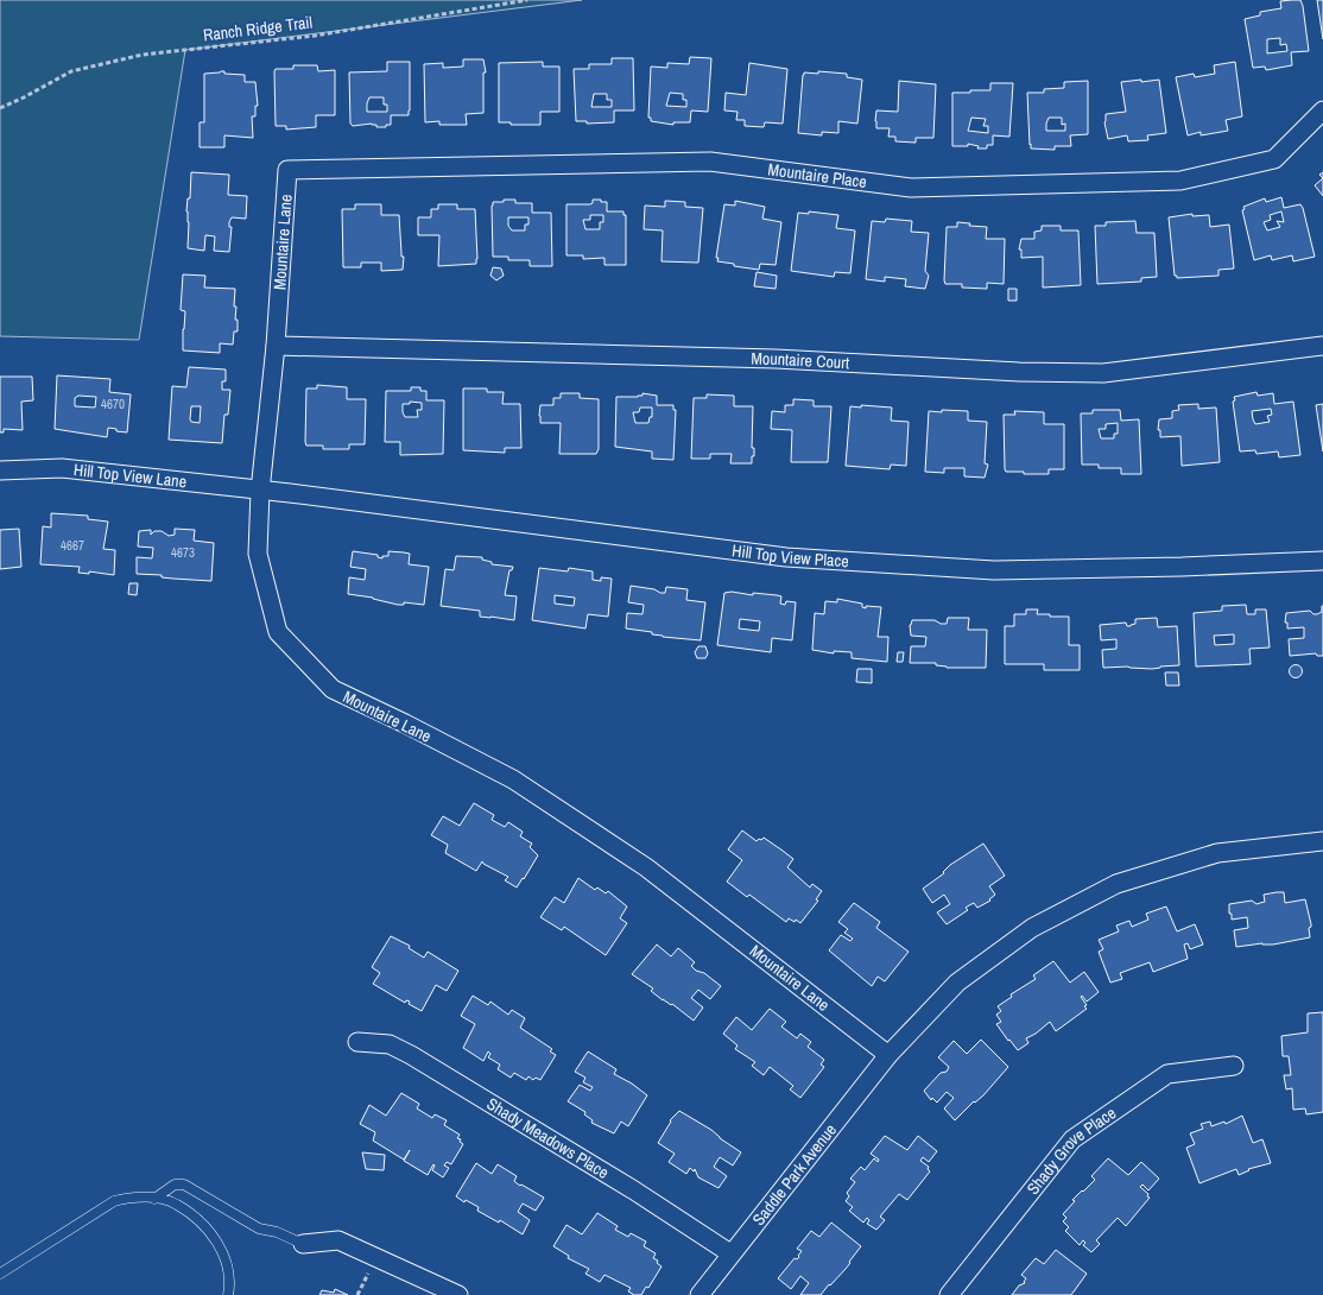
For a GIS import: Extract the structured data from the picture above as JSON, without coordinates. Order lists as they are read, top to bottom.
{
  "streets": {
    "street": [
      "Mountaire Place",
      "Mountaire Lane",
      "Mountaire Court",
      "Hill Top View Lane",
      "Hill Top View Place",
      "Shady Meadows Place",
      "Shady Grove Place",
      "Saddle Park Avenue"
    ],
    "path": ["Ranch Ridge Trail"]
  },
  "crossings": [
    ["Mountaire Place", "Mountaire Lane"],
    ["Mountaire Lane", "Mountaire Court"],
    ["Mountaire Lane", "Hill Top View Lane"],
    ["Mountaire Lane", "Hill Top View Place"],
    ["Mountaire Lane", "Saddle Park Avenue"],
    ["Hill Top View Lane", "Hill Top View Place"],
    ["Shady Meadows Place", "Saddle Park Avenue"]
  ],
  "house_numbers": ["4670", "4667", "4673"]
}
